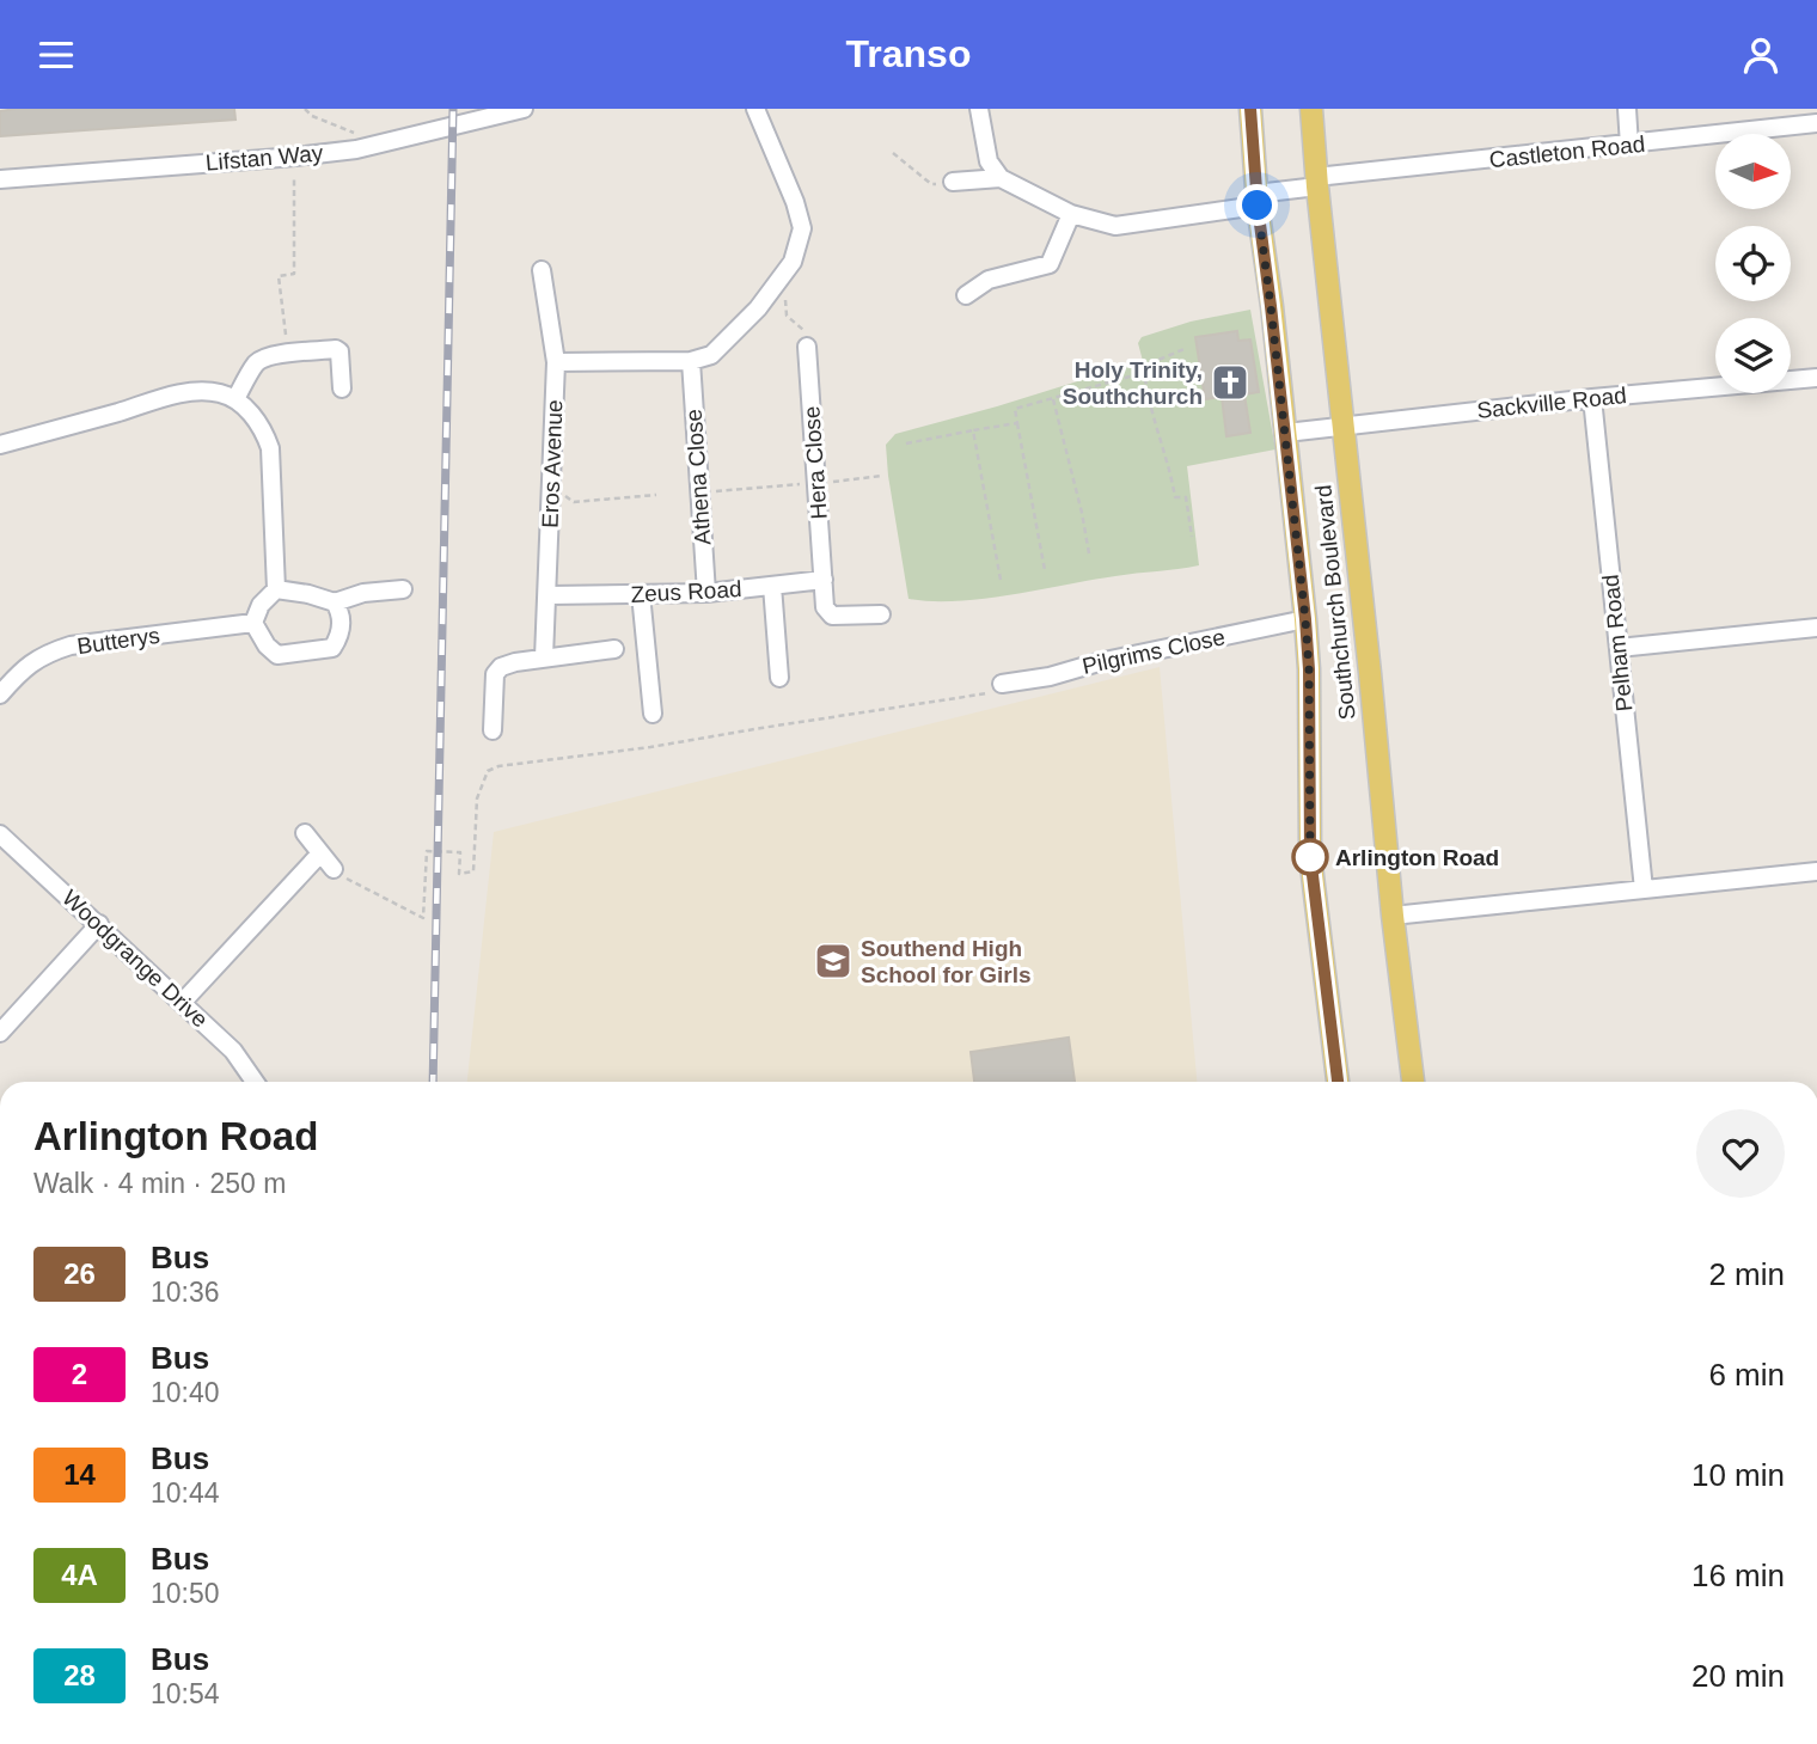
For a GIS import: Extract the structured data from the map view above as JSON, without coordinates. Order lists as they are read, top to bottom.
{
  "streets": {
    "main road": ["Southchurch Boulevard"],
    "street": [
      "Castleton Road",
      "Lifstan Way",
      "Sackville Road",
      "Hera Close",
      "Eros Avenue",
      "Athena Close",
      "Zeus Road",
      "Butterys",
      "Pelham Road",
      "Pilgrims Close",
      "Woodgrange Drive"
    ]
  },
  "crossings": [
    ["Castleton Road", "Southchurch Boulevard"],
    ["Sackville Road", "Southchurch Boulevard"],
    ["Sackville Road", "Pelham Road"],
    ["Hera Close", "Zeus Road"],
    ["Eros Avenue", "Zeus Road"],
    ["Athena Close", "Zeus Road"],
    ["Southchurch Boulevard", "Pilgrims Close"]
  ],
  "places": {
    "church": ["Holy Trinity, Southchurch"],
    "other": ["Arlington Road"],
    "school or university": ["Southend High School for Girls"]
  },
  "lines": ["bus line 26"],
  "north": "right",
  "page": {
    "header": "Transo",
    "heading": ["Arlington Road", "Walk · 4 min · 250 m"],
    "list": [
      {
        "mark": "26",
        "name": "Bus",
        "note": "10:36",
        "value": "2 min"
      },
      {
        "mark": "2",
        "name": "Bus",
        "note": "10:40",
        "value": "6 min"
      },
      {
        "mark": "14",
        "name": "Bus",
        "note": "10:44",
        "value": "10 min"
      },
      {
        "mark": "4A",
        "name": "Bus",
        "note": "10:50",
        "value": "16 min"
      },
      {
        "mark": "28",
        "name": "Bus",
        "note": "10:54",
        "value": "20 min"
      }
    ]
  }
}
